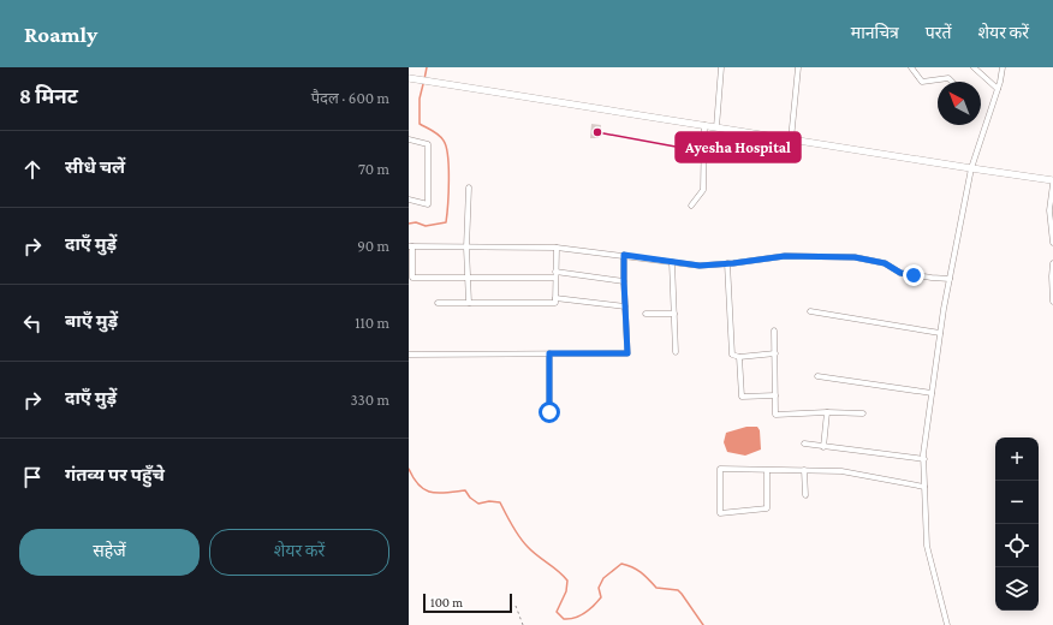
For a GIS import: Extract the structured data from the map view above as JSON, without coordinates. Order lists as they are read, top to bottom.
{
  "places": ["Ayesha Hospital"],
  "scale_bar": "100 m",
  "north": "top left",
  "page": {
    "header": "Roamly",
    "nav": ["मानचित्र", "परतें", "शेयर करें"],
    "heading": ["8 मिनट", "पैदल · 600 m"],
    "list": [
      ["सीधे चलें", "70 m"],
      ["दाएँ मुड़ें", "90 m"],
      ["बाएँ मुड़ें", "110 m"],
      ["दाएँ मुड़ें", "330 m"],
      "गंतव्य पर पहुँचे"
    ],
    "map_buttons": ["+", "−"],
    "buttons": ["सहेजें", "शेयर करें"],
    "scale": "100 m"
  }
}
